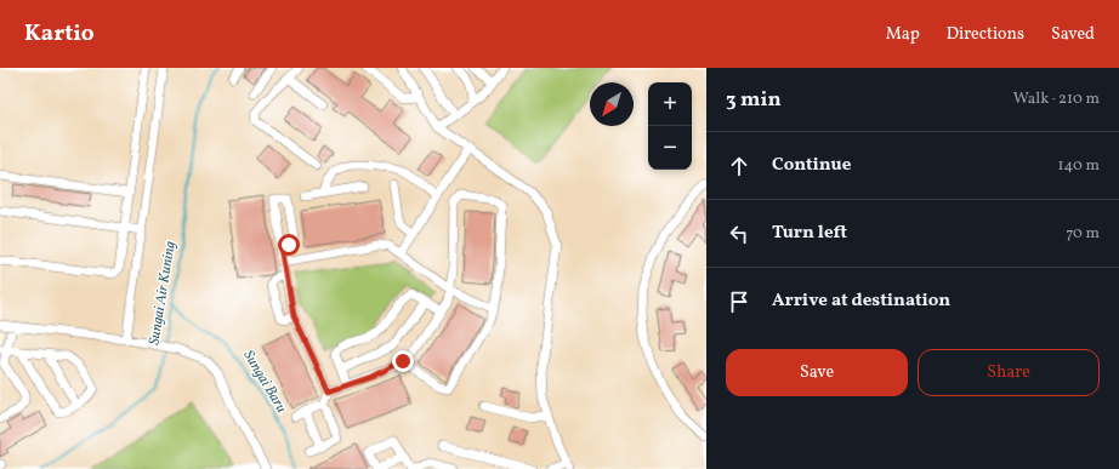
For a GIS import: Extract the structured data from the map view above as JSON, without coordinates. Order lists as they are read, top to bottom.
{
  "water": ["Sungai Air Kuning", "Sungai Baru"],
  "north": "bottom left",
  "page": {
    "header": "Kartio",
    "nav": ["Map", "Directions", "Saved"],
    "heading": ["3 min", "Walk · 210 m"],
    "map_buttons": ["+", "−"],
    "list": [
      ["Continue", "140 m"],
      ["Turn left", "70 m"],
      "Arrive at destination"
    ],
    "buttons": ["Save", "Share"]
  }
}
